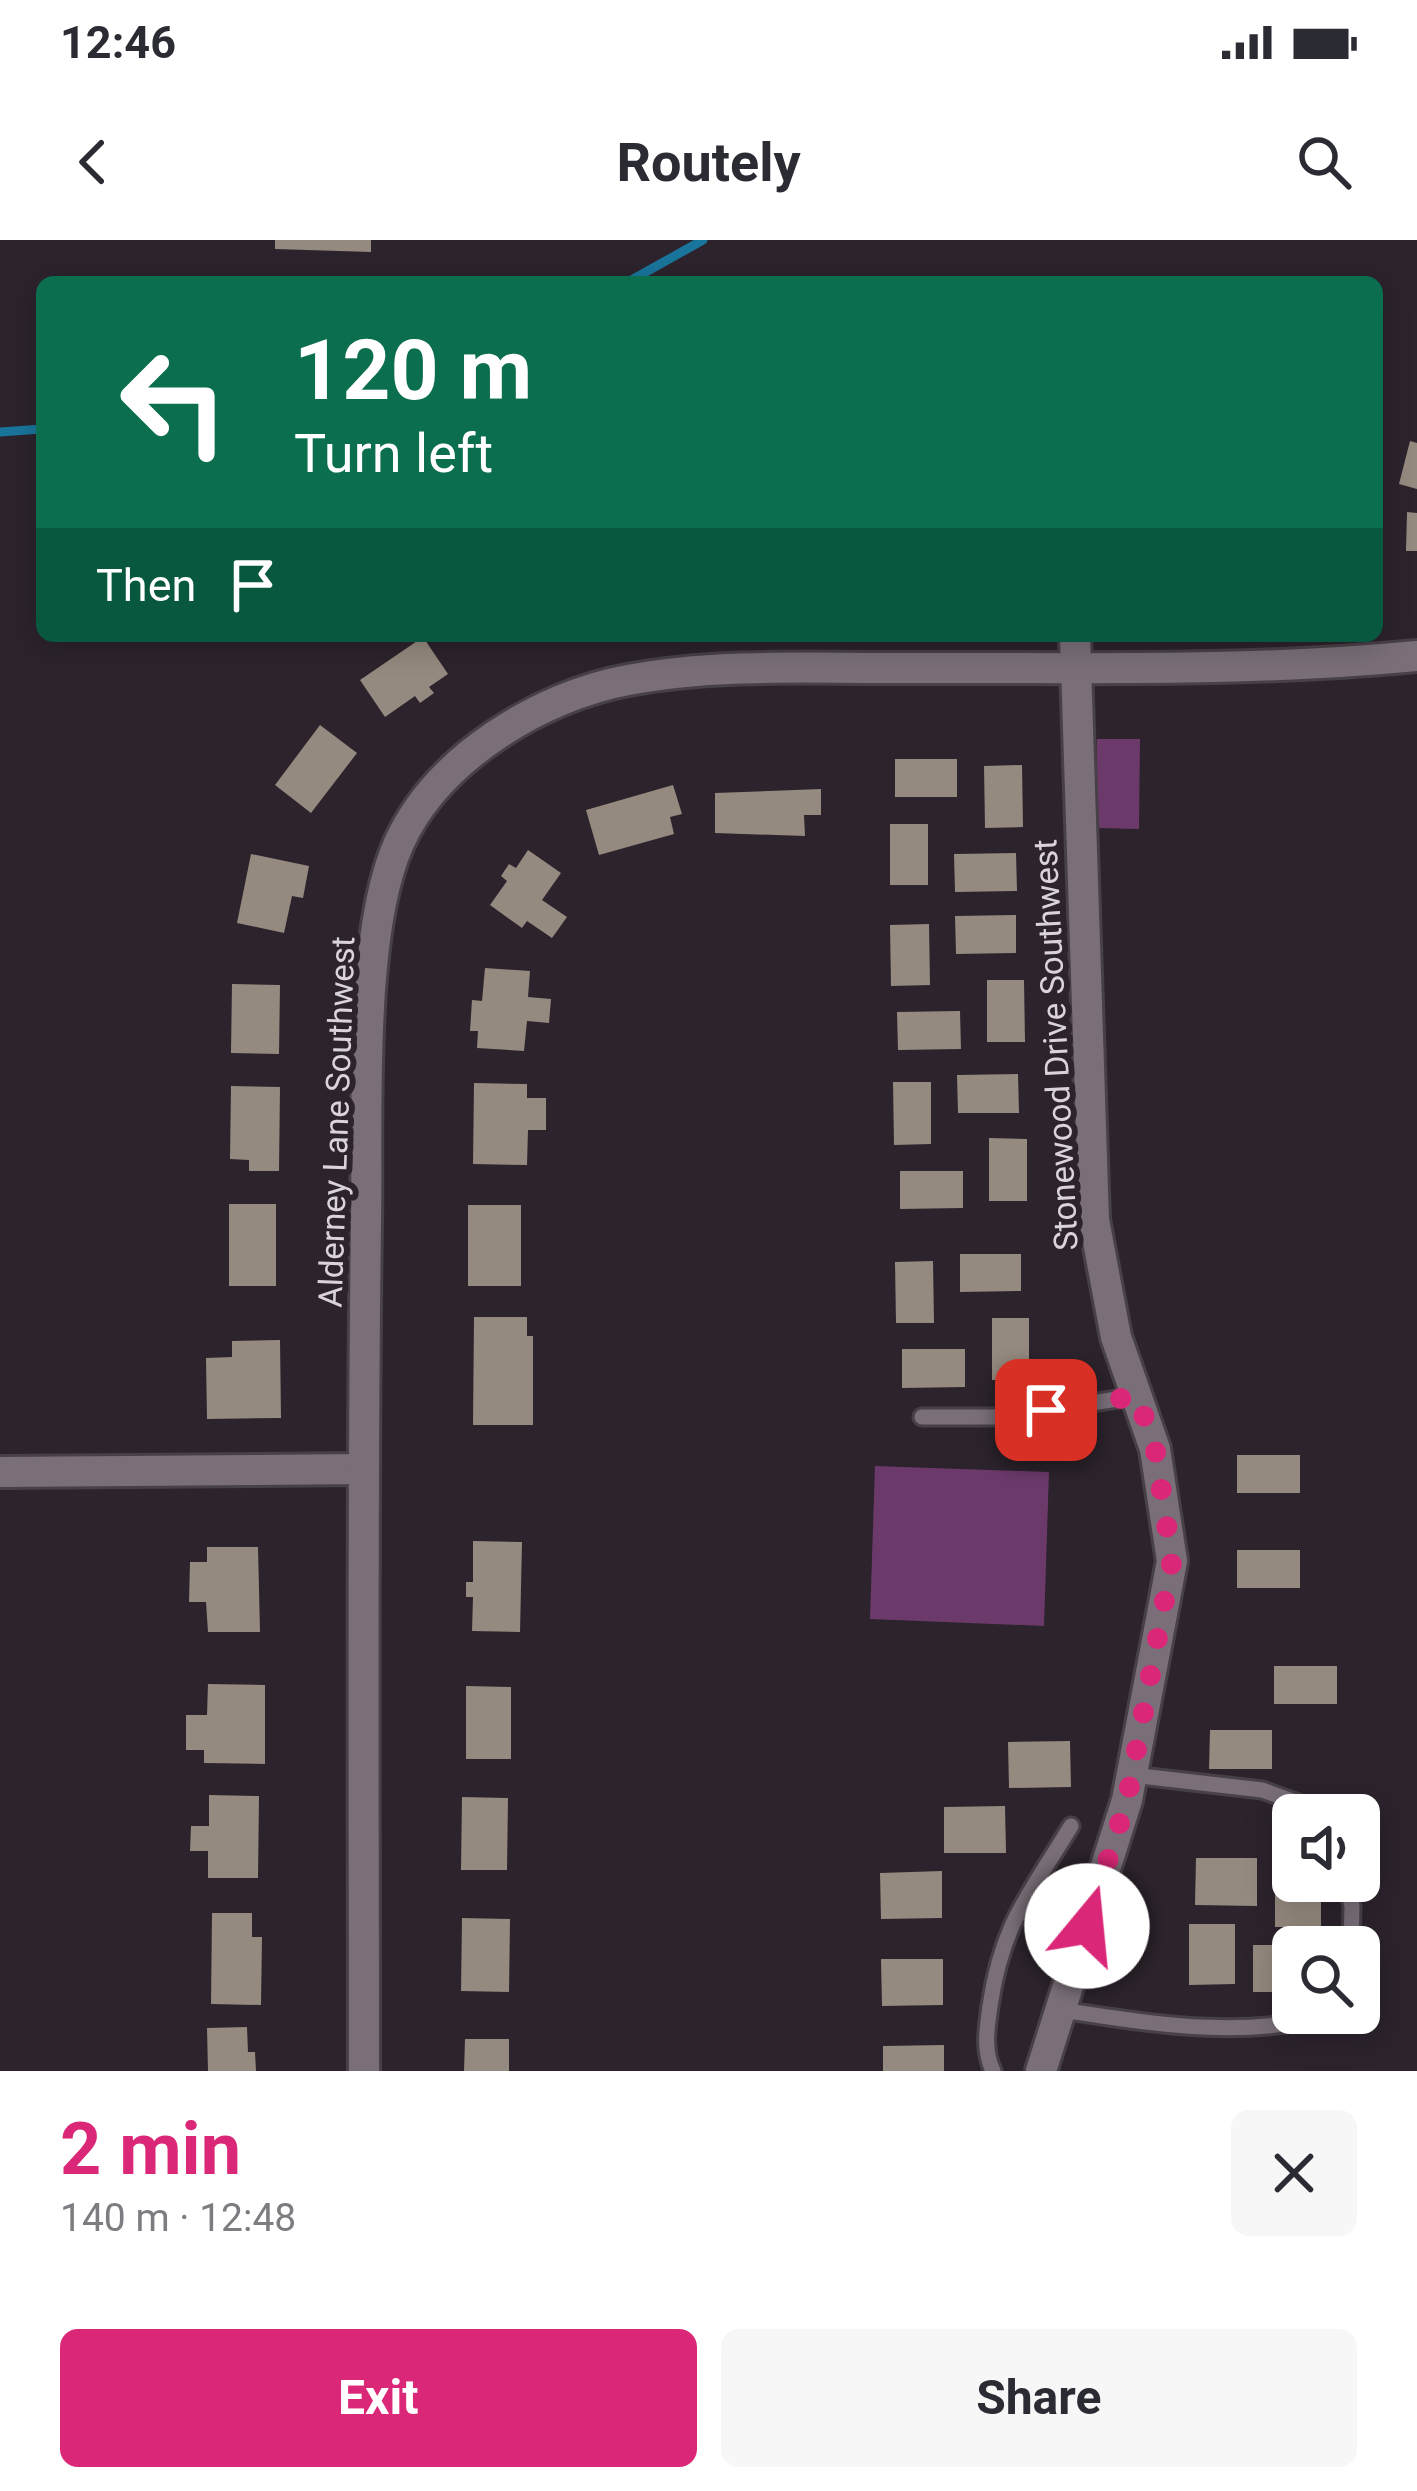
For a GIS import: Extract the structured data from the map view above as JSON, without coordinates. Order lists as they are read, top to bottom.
{
  "streets": {
    "street": ["Stonewood Drive Southwest", "Alderney Lane Southwest"]
  },
  "crossings": [
    ["Stonewood Drive Southwest", "Alderney Lane Southwest"]
  ],
  "page": {
    "status": "12:46",
    "header": "Routely",
    "turn": ["120 m", "Turn left"],
    "then": "Then",
    "heading": ["2 min", "140 m · 12:48"],
    "buttons": ["Exit", "Share"]
  }
}
